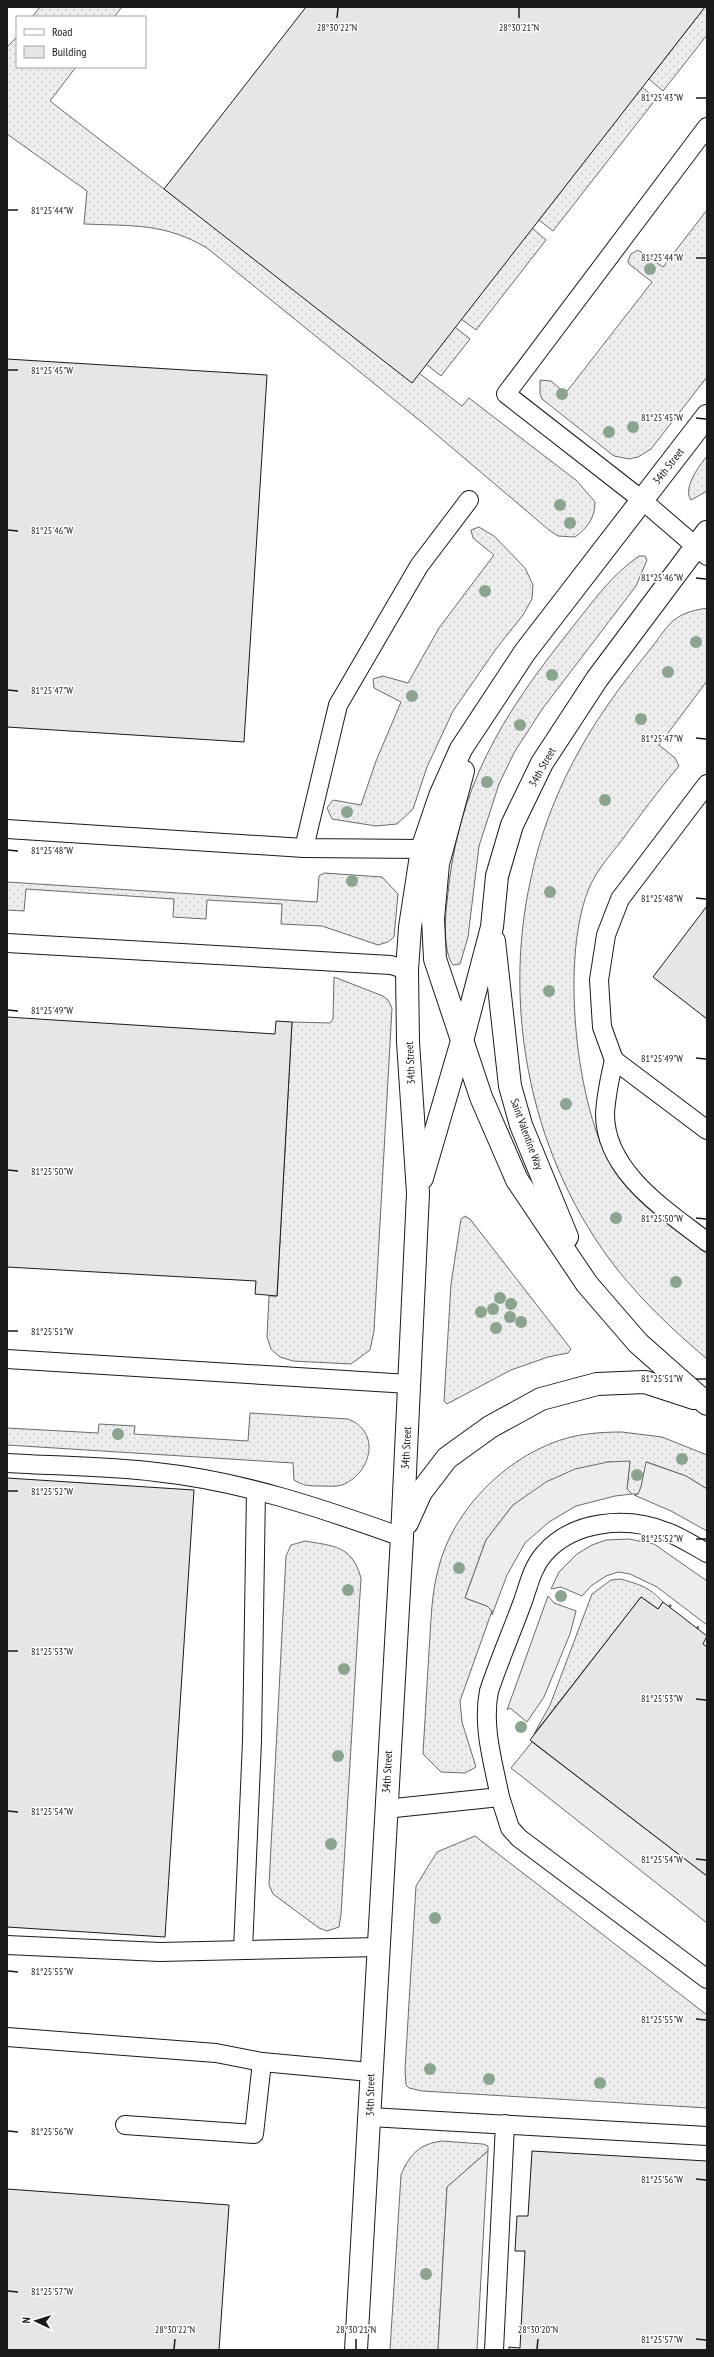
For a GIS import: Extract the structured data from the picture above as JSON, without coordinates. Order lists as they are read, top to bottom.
{
  "streets": {
    "street": ["34th Street", "Saint Valentine Way"]
  },
  "crossings": [
    ["34th Street", "Saint Valentine Way"]
  ],
  "legend": ["Road", "Building"],
  "north": "left",
  "coordinates": [
    "28°30'22\"N",
    "28°30'21\"N",
    "81°25'43\"W",
    "81°25'44\"W",
    "81°25'45\"W",
    "81°25'46\"W",
    "81°25'47\"W",
    "81°25'48\"W",
    "81°25'49\"W",
    "81°25'50\"W",
    "81°25'51\"W",
    "81°25'52\"W",
    "81°25'53\"W",
    "81°25'54\"W",
    "81°25'55\"W",
    "81°25'56\"W",
    "81°25'57\"W",
    "28°30'20\"N"
  ]
}
